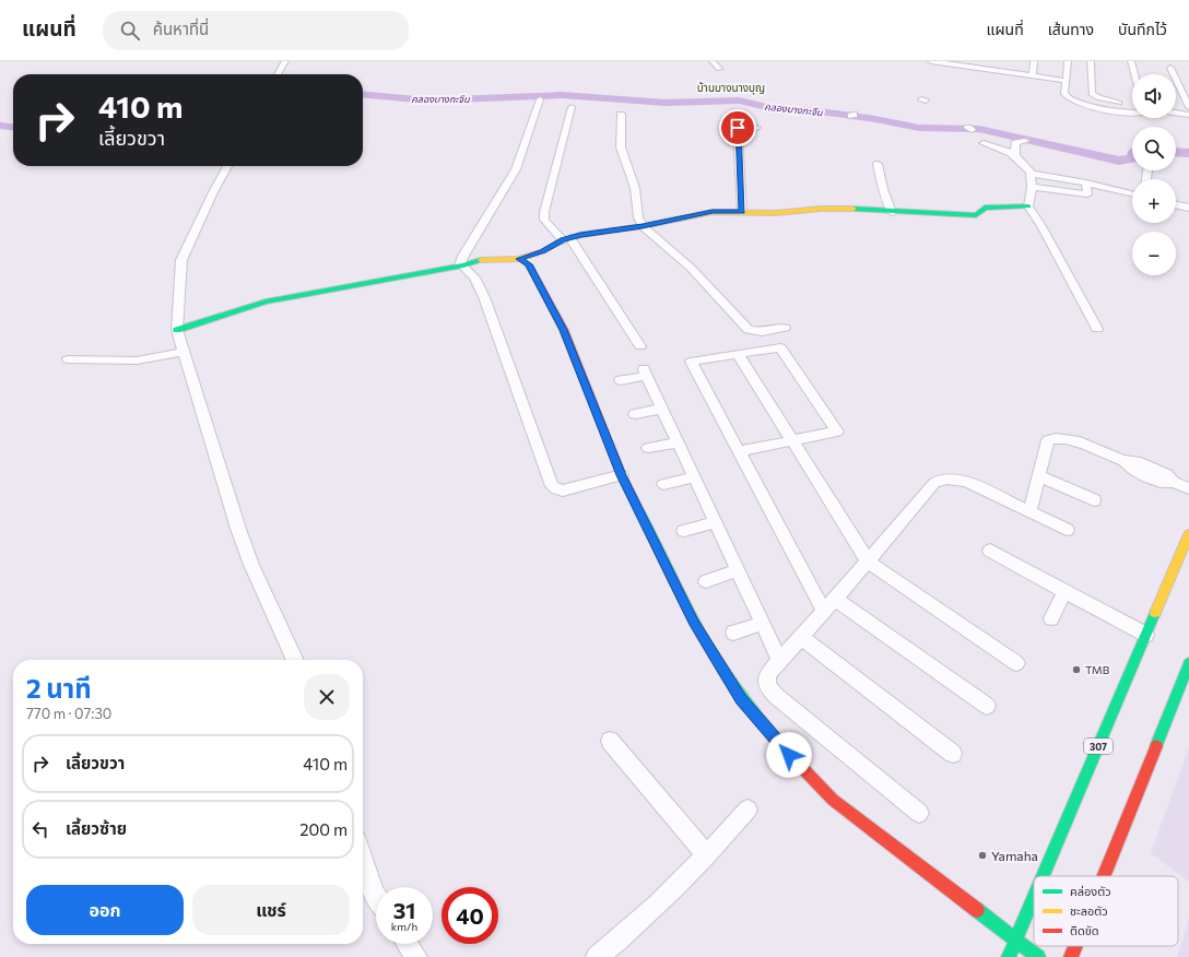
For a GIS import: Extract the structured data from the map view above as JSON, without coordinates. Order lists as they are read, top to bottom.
{
  "streets": {
    "street": ["307"]
  },
  "districts": ["บ้านบางนางบุญ"],
  "water": ["คลองบางกะจีน"],
  "places": ["TMB", "Yamaha"],
  "legend": ["คล่องตัว", "ชะลอตัว", "ติดขัด"],
  "page": {
    "header": "แผนที่",
    "search": "ค้นหาที่นี่",
    "nav": ["แผนที่", "เส้นทาง", "บันทึกไว้"],
    "map_buttons": ["+", "−"],
    "turn": ["410 m", "เลี้ยวขวา"],
    "heading": ["2 นาที", "770 m · 07:30"],
    "list": [
      {
        "name": "เลี้ยวขวา",
        "value": "410 m"
      },
      {
        "name": "เลี้ยวซ้าย",
        "value": "200 m"
      }
    ],
    "buttons": ["ออก", "แชร์"],
    "speed": "31 km/h",
    "limit": "40"
  }
}
